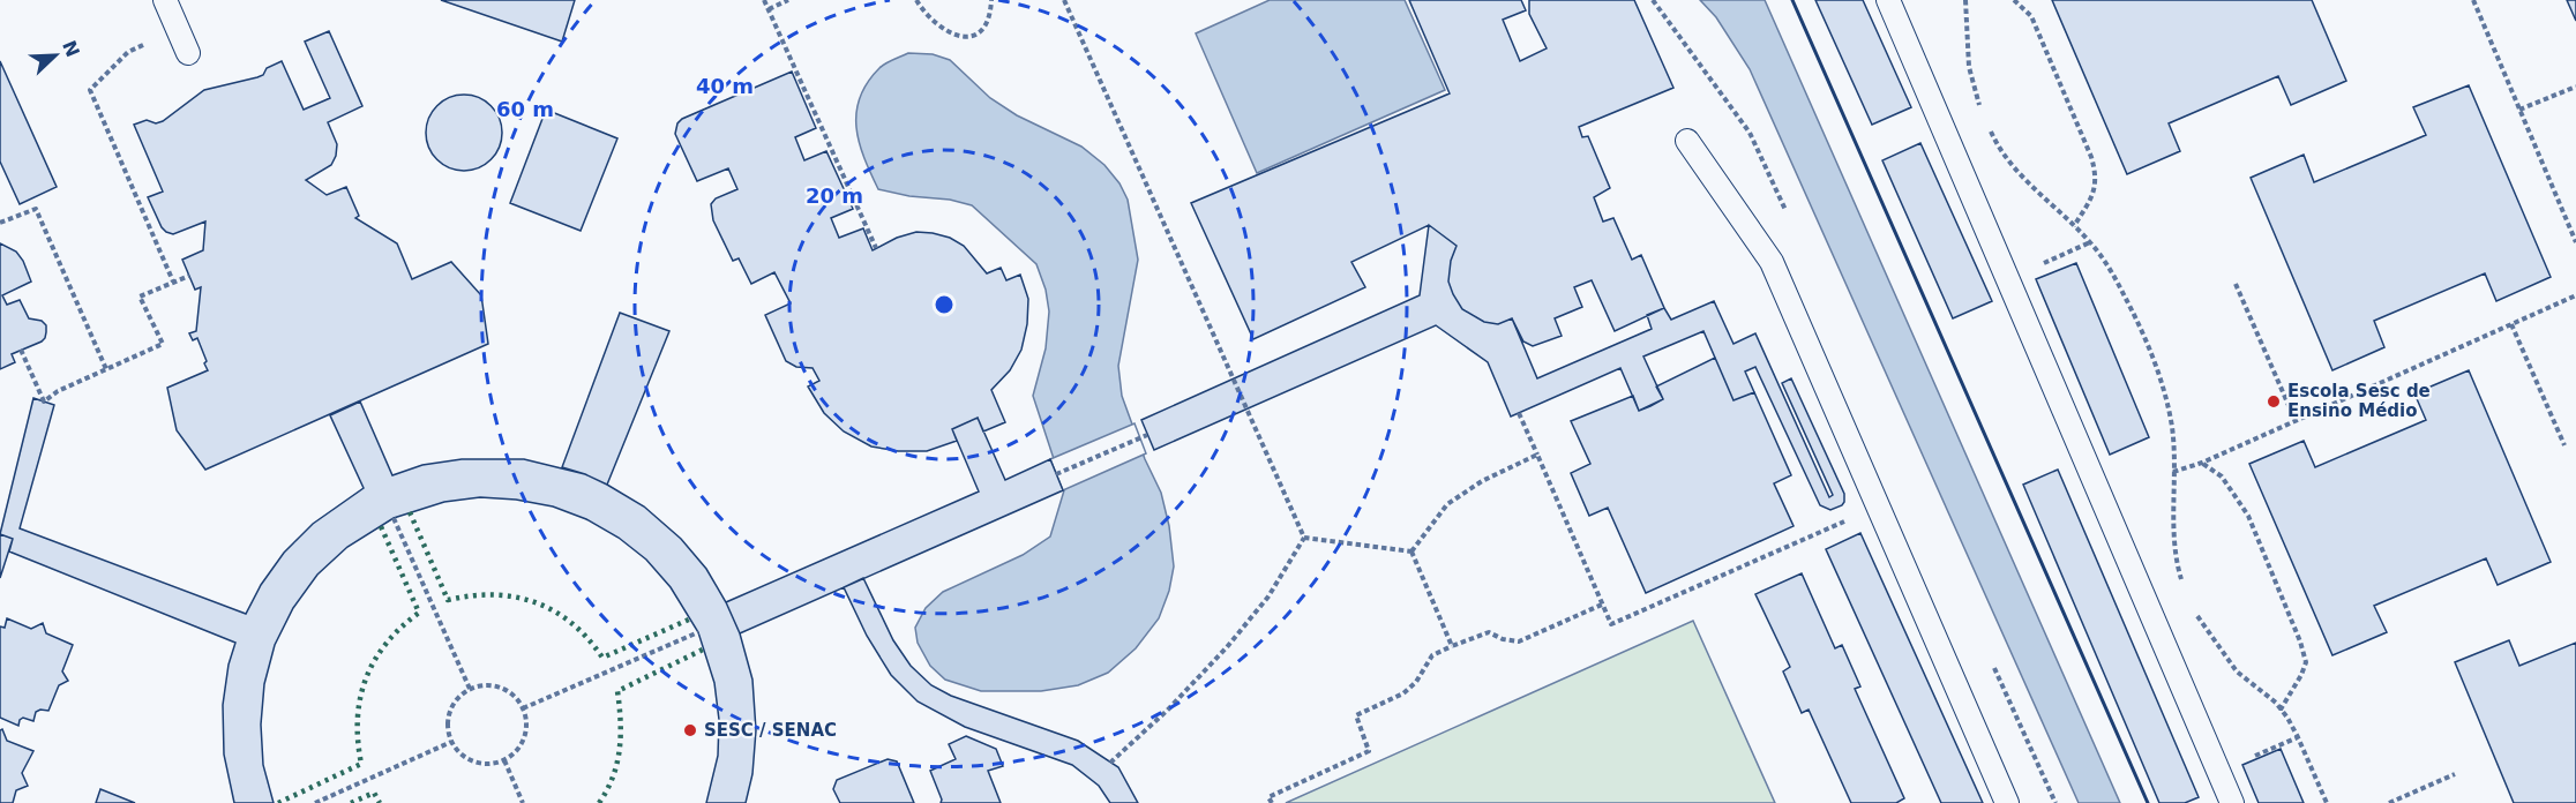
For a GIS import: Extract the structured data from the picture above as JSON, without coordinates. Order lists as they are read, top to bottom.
{
  "places": ["Escola Sesc de Ensino Médio", "SESC / SENAC"],
  "north": "top right",
  "rings": ["40 m", "60 m", "20 m"]
}
